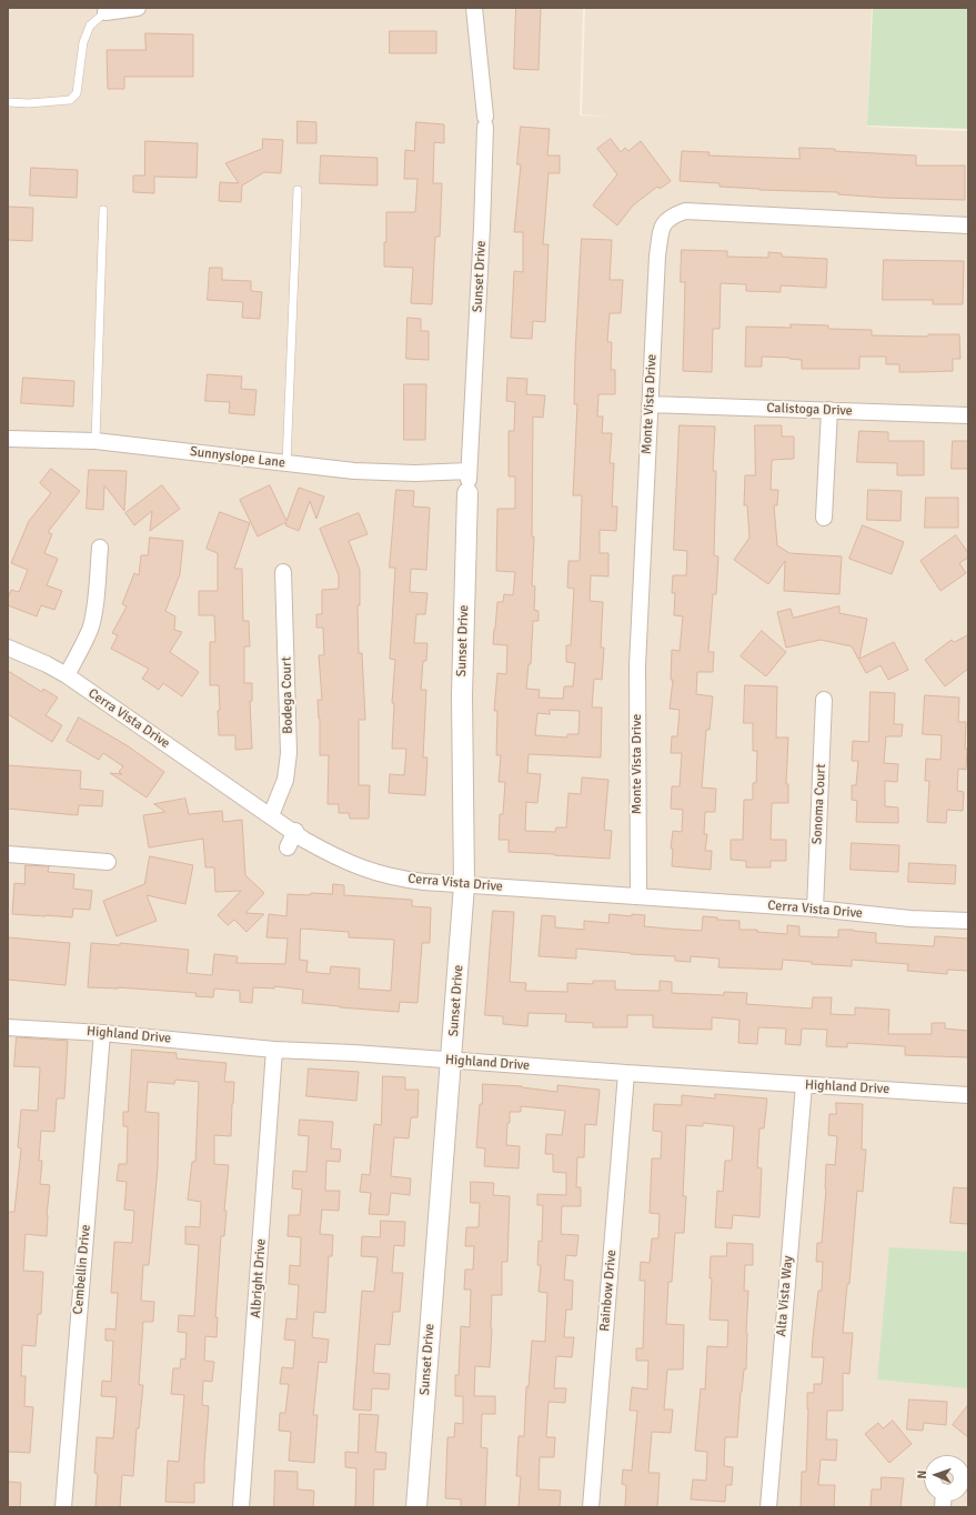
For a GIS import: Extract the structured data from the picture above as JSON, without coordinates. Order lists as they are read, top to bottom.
{
  "streets": {
    "street": [
      "Sunset Drive",
      "Monte Vista Drive",
      "Calistoga Drive",
      "Sunnyslope Lane",
      "Bodega Court",
      "Cerra Vista Drive",
      "Sonoma Court",
      "Highland Drive",
      "Cembellin Drive",
      "Albright Drive",
      "Rainbow Drive",
      "Alta Vista Way"
    ]
  },
  "crossings": [
    ["Sunset Drive", "Sunnyslope Lane"],
    ["Sunset Drive", "Cerra Vista Drive"],
    ["Sunset Drive", "Highland Drive"],
    ["Monte Vista Drive", "Calistoga Drive"],
    ["Monte Vista Drive", "Cerra Vista Drive"],
    ["Bodega Court", "Cerra Vista Drive"],
    ["Cerra Vista Drive", "Sonoma Court"],
    ["Highland Drive", "Cembellin Drive"],
    ["Highland Drive", "Albright Drive"],
    ["Highland Drive", "Rainbow Drive"],
    ["Highland Drive", "Alta Vista Way"]
  ],
  "north": "left"
}
